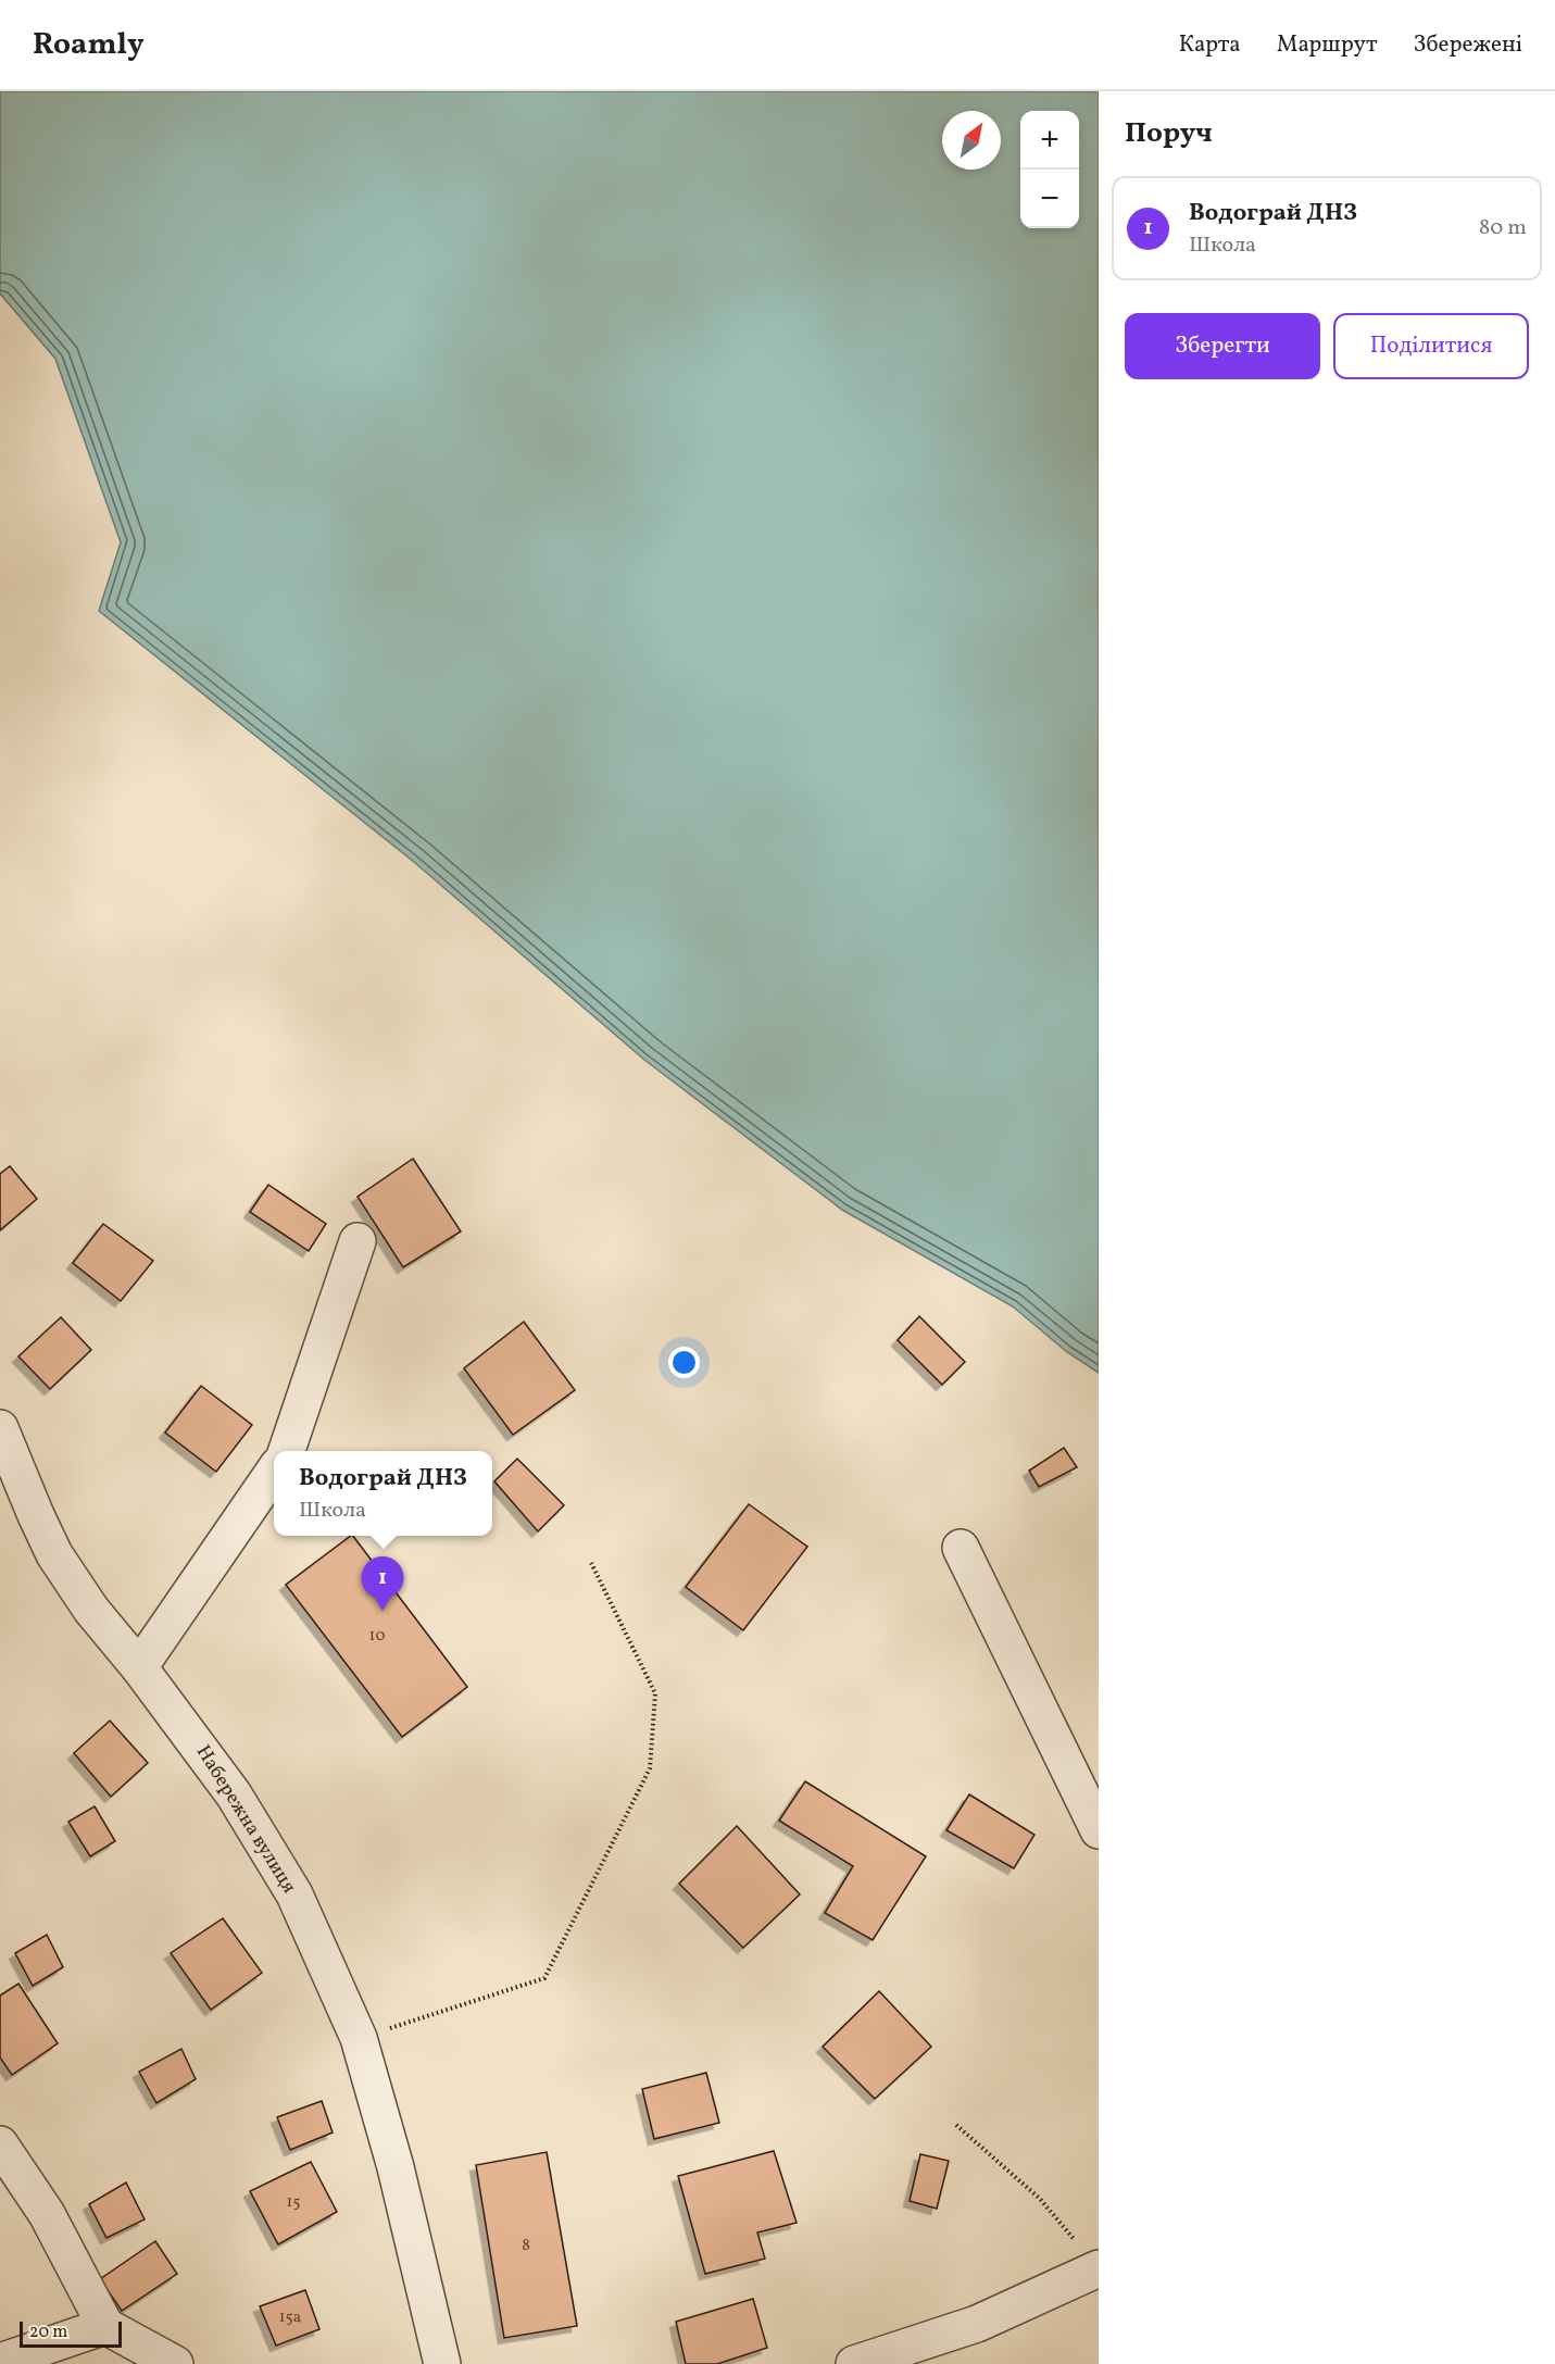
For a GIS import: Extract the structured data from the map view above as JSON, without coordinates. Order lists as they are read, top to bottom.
{
  "streets": {
    "street": ["Набережна вулиця"]
  },
  "house_numbers": [
    "10",
    "15",
    "8",
    "15а"
  ],
  "scale_bar": "20 m",
  "north": "top right",
  "page": {
    "header": "Roamly",
    "nav": ["Карта", "Маршрут", "Збережені"],
    "heading": "Поруч",
    "map_buttons": ["+", "−"],
    "list": [
      {
        "mark": "1",
        "name": "Водограй ДНЗ",
        "note": "Школа",
        "value": "80 m"
      }
    ],
    "buttons": ["Зберегти", "Поділитися"],
    "popup": ["Водограй ДНЗ", "Школа"],
    "pins": "1",
    "scale": "20 m"
  }
}
